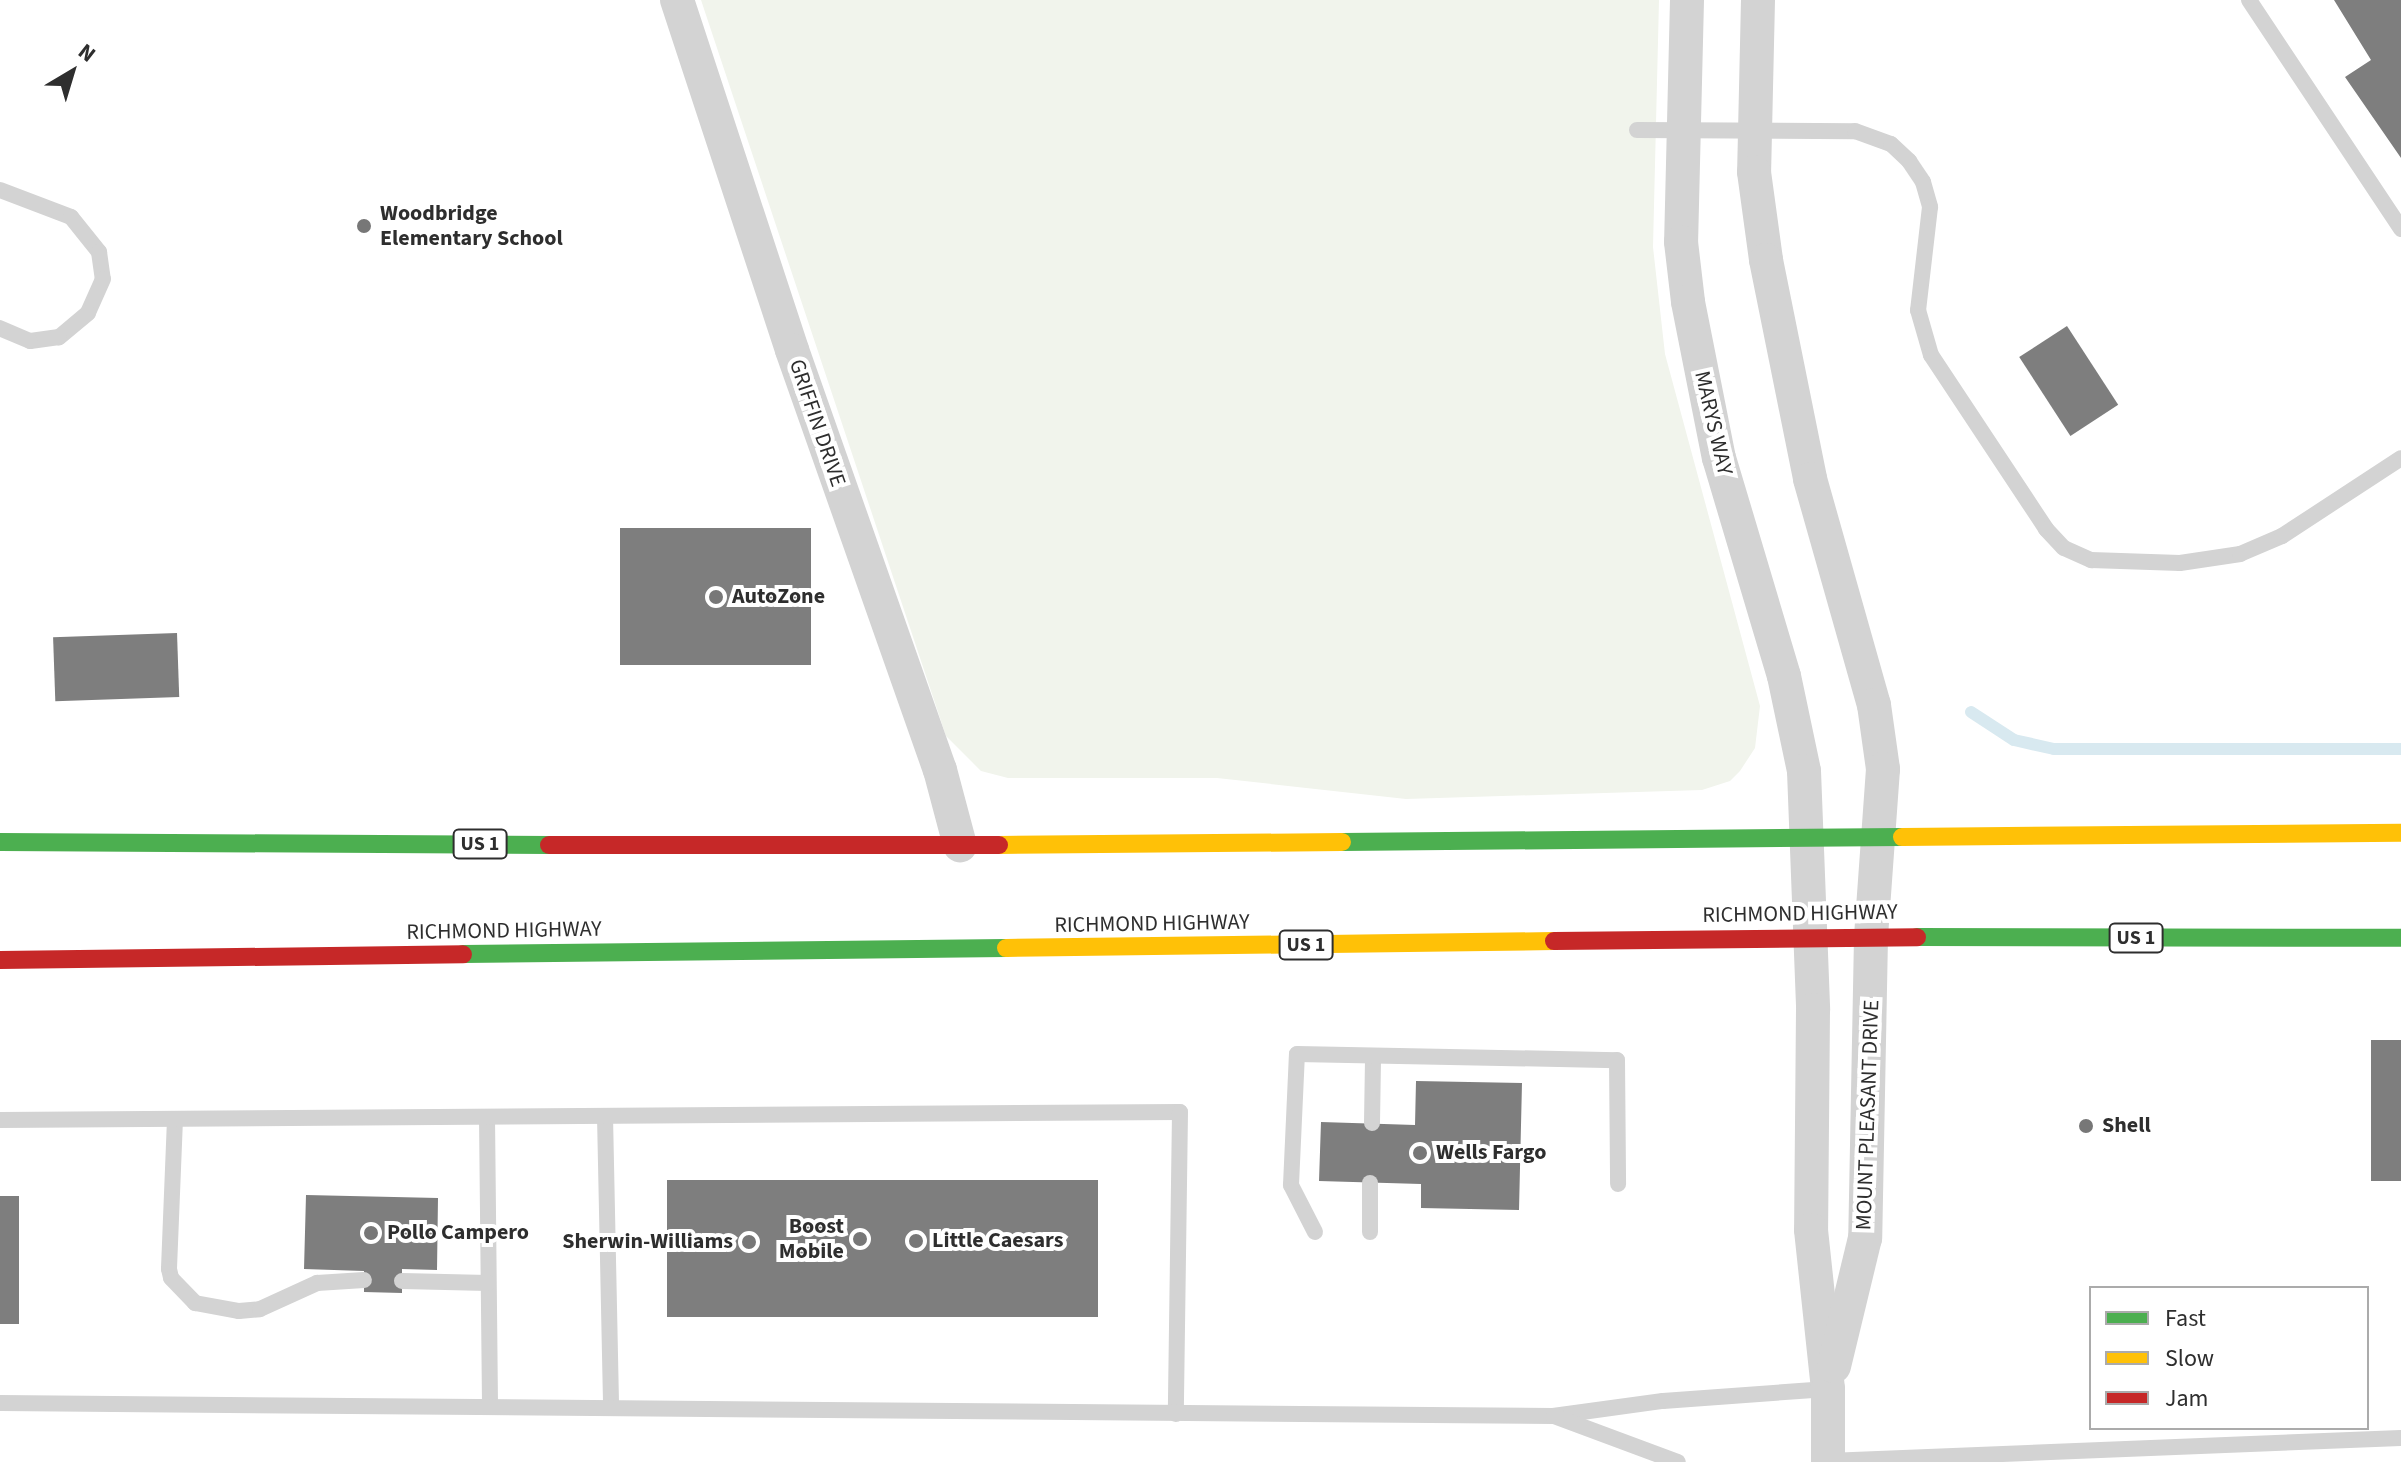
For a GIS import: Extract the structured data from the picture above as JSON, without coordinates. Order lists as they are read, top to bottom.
{
  "streets": {
    "main road": ["US 1", "RICHMOND HIGHWAY"],
    "street": ["GRIFFIN DRIVE", "MARYS WAY", "MOUNT PLEASANT DRIVE"]
  },
  "crossings": [
    ["GRIFFIN DRIVE", "US 1"],
    ["MARYS WAY", "US 1"],
    ["MARYS WAY", "MOUNT PLEASANT DRIVE"],
    ["US 1", "MOUNT PLEASANT DRIVE"],
    ["RICHMOND HIGHWAY", "MOUNT PLEASANT DRIVE"]
  ],
  "places": [
    "Woodbridge Elementary School",
    "AutoZone",
    "Shell",
    "Wells Fargo",
    "Pollo Campero",
    "Boost Mobile",
    "Little Caesars",
    "Sherwin-Williams"
  ],
  "legend": ["Fast", "Slow", "Jam"],
  "north": "top right"
}
